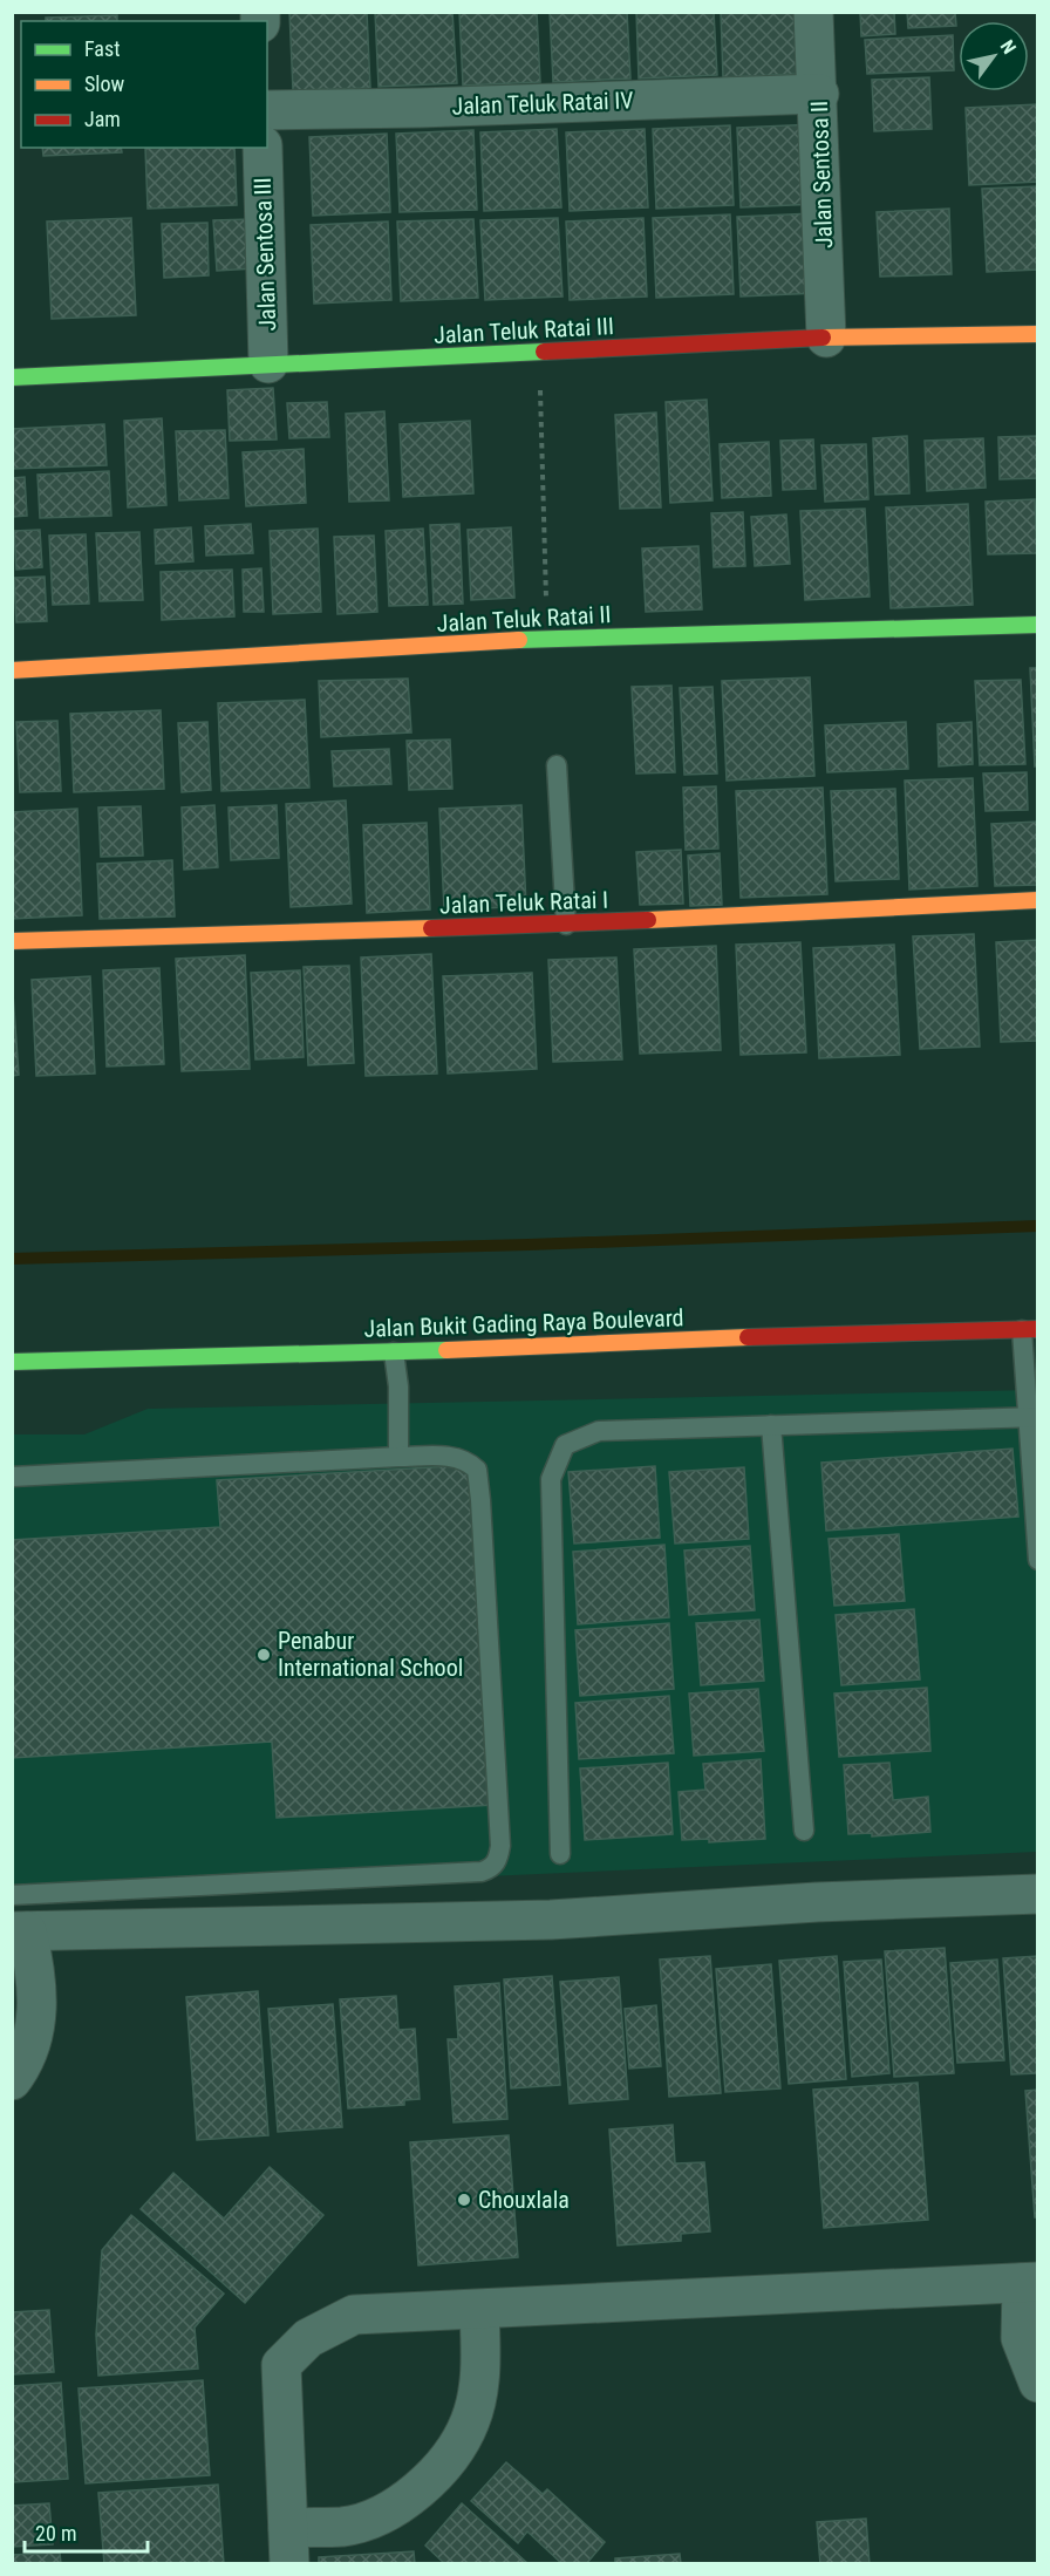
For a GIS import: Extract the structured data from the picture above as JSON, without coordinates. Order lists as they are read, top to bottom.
{
  "streets": {
    "street": [
      "Jalan Teluk Ratai IV",
      "Jalan Sentosa II",
      "Jalan Sentosa III",
      "Jalan Teluk Ratai III",
      "Jalan Teluk Ratai II",
      "Jalan Teluk Ratai I",
      "Jalan Bukit Gading Raya Boulevard"
    ]
  },
  "crossings": [
    ["Jalan Teluk Ratai IV", "Jalan Sentosa II"],
    ["Jalan Sentosa II", "Jalan Teluk Ratai III"],
    ["Jalan Sentosa III", "Jalan Teluk Ratai III"]
  ],
  "places": ["Penabur International School", "Chouxlala"],
  "legend": ["Fast", "Slow", "Jam"],
  "scale_bar": "20 m",
  "north": "top right"
}
